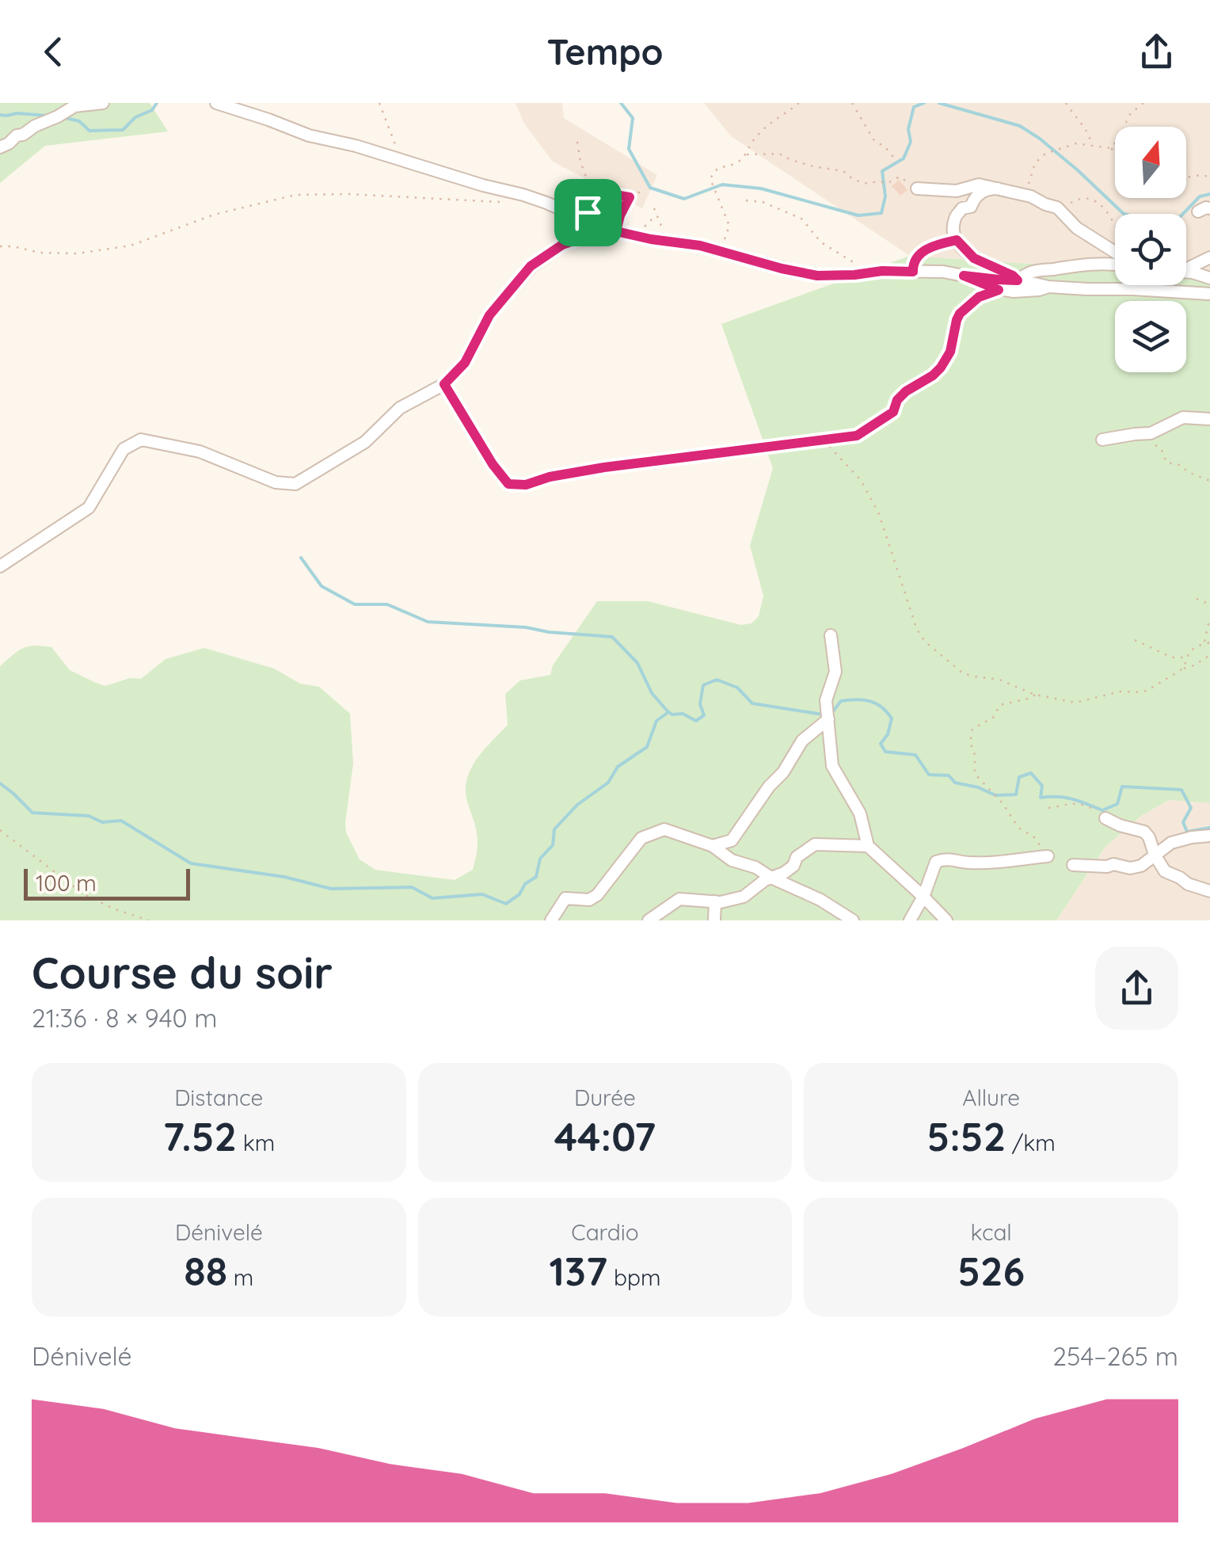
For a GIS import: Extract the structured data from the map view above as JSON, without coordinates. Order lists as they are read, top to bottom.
{
  "scale_bar": "100 m",
  "north": "top",
  "page": {
    "header": "Tempo",
    "scale": "100 m",
    "heading": ["Course du soir", "21:36 · 8 × 940 m"],
    "stats": [
      ["Distance", "7.52 km"],
      ["Durée", "44:07"],
      ["Allure", "5:52 /km"],
      ["Dénivelé", "88 m"],
      ["Cardio", "137 bpm"],
      ["kcal", "526"]
    ],
    "chart": ["Dénivelé", "254–265 m"]
  }
}
